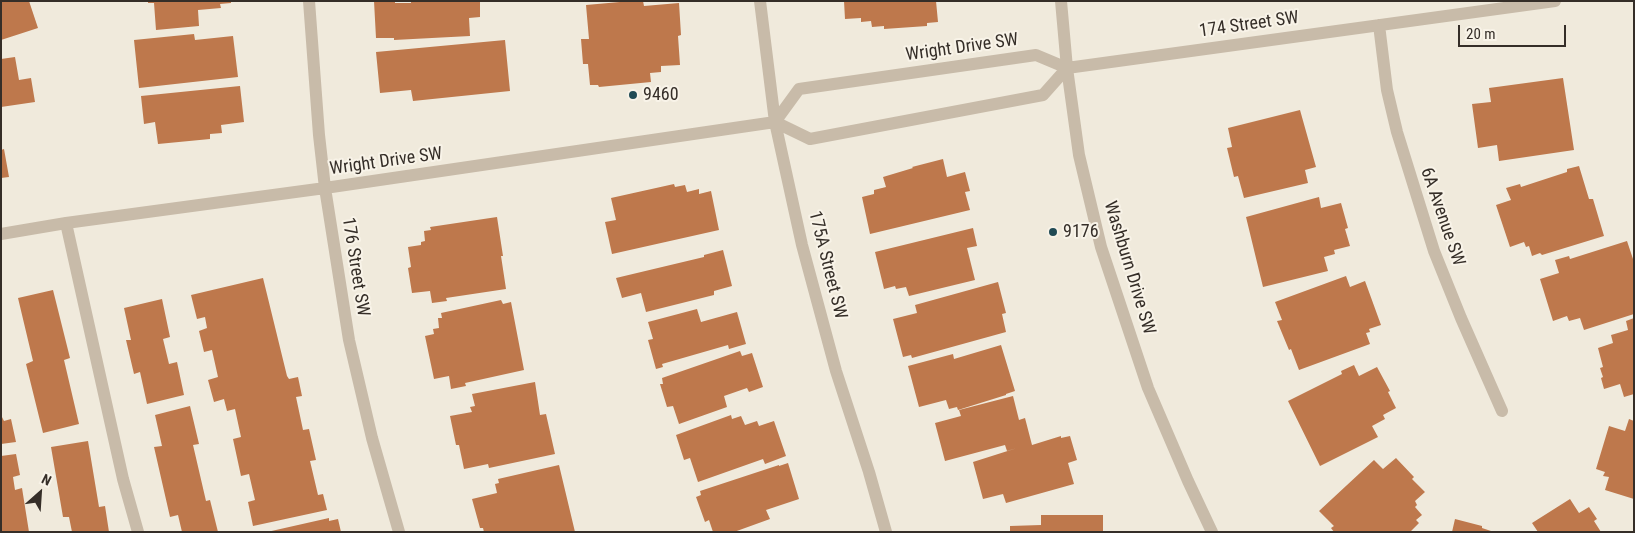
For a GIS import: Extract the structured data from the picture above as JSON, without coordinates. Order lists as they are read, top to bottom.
{
  "streets": {
    "street": [
      "174 Street SW",
      "Wright Drive SW",
      "6A Avenue SW",
      "175A Street SW",
      "176 Street SW",
      "Washburn Drive SW"
    ]
  },
  "crossings": [
    ["174 Street SW", "Wright Drive SW"],
    ["174 Street SW", "6A Avenue SW"],
    ["174 Street SW", "Washburn Drive SW"],
    ["Wright Drive SW", "175A Street SW"],
    ["Wright Drive SW", "176 Street SW"],
    ["Wright Drive SW", "Washburn Drive SW"]
  ],
  "places": ["9460", "9176"],
  "scale_bar": "20 m",
  "north": "top right"
}
